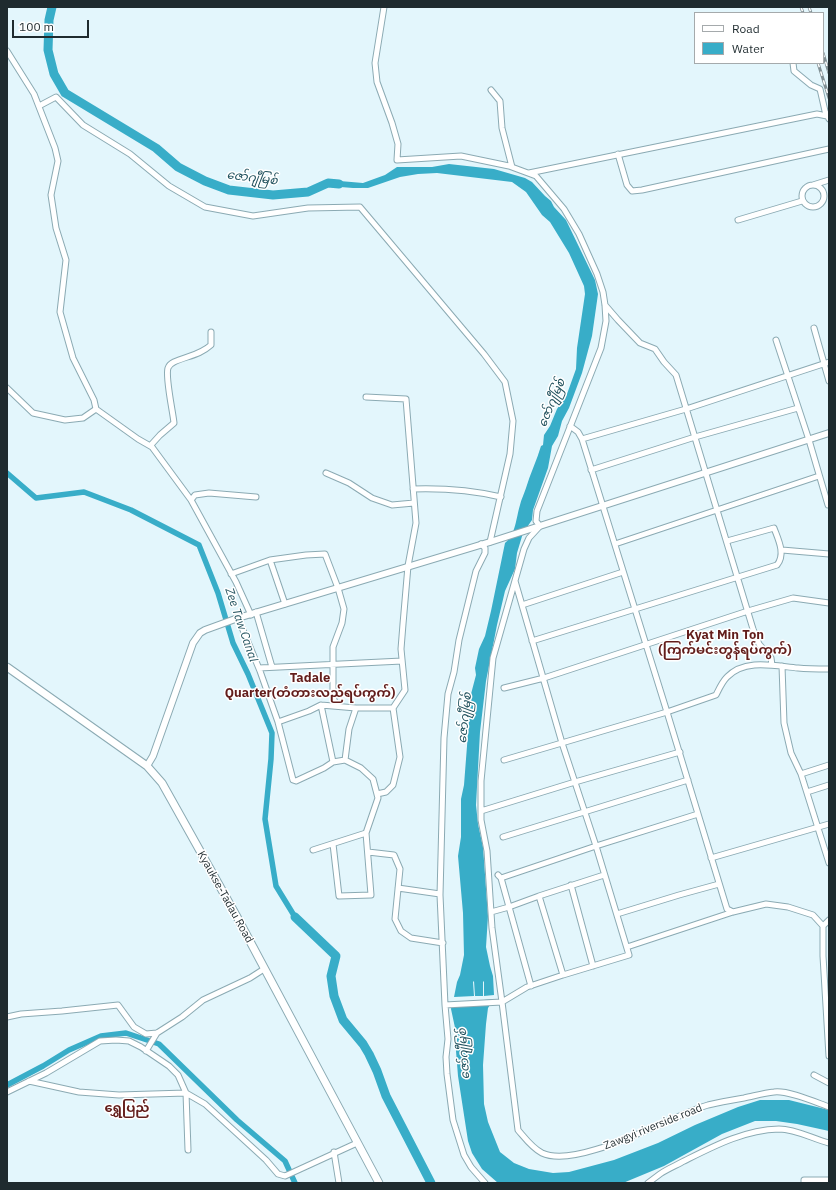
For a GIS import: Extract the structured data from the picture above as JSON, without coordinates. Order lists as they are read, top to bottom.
{
  "streets": {
    "main road": ["Kyaukse-Tadau Road"],
    "street": ["Zawgyi riverside road"]
  },
  "districts": ["Kyat Min Ton (ကြက်မင်းတွန်ရပ်ကွက်)", "Tadale Quarter(တံတားလည်ရပ်ကွက်)", "ရွှေပြည်"],
  "water": ["ဇော်ဂျီမြစ်", "Zee Taw Canal"],
  "legend": ["Road", "Water"],
  "scale_bar": "100 m"
}
